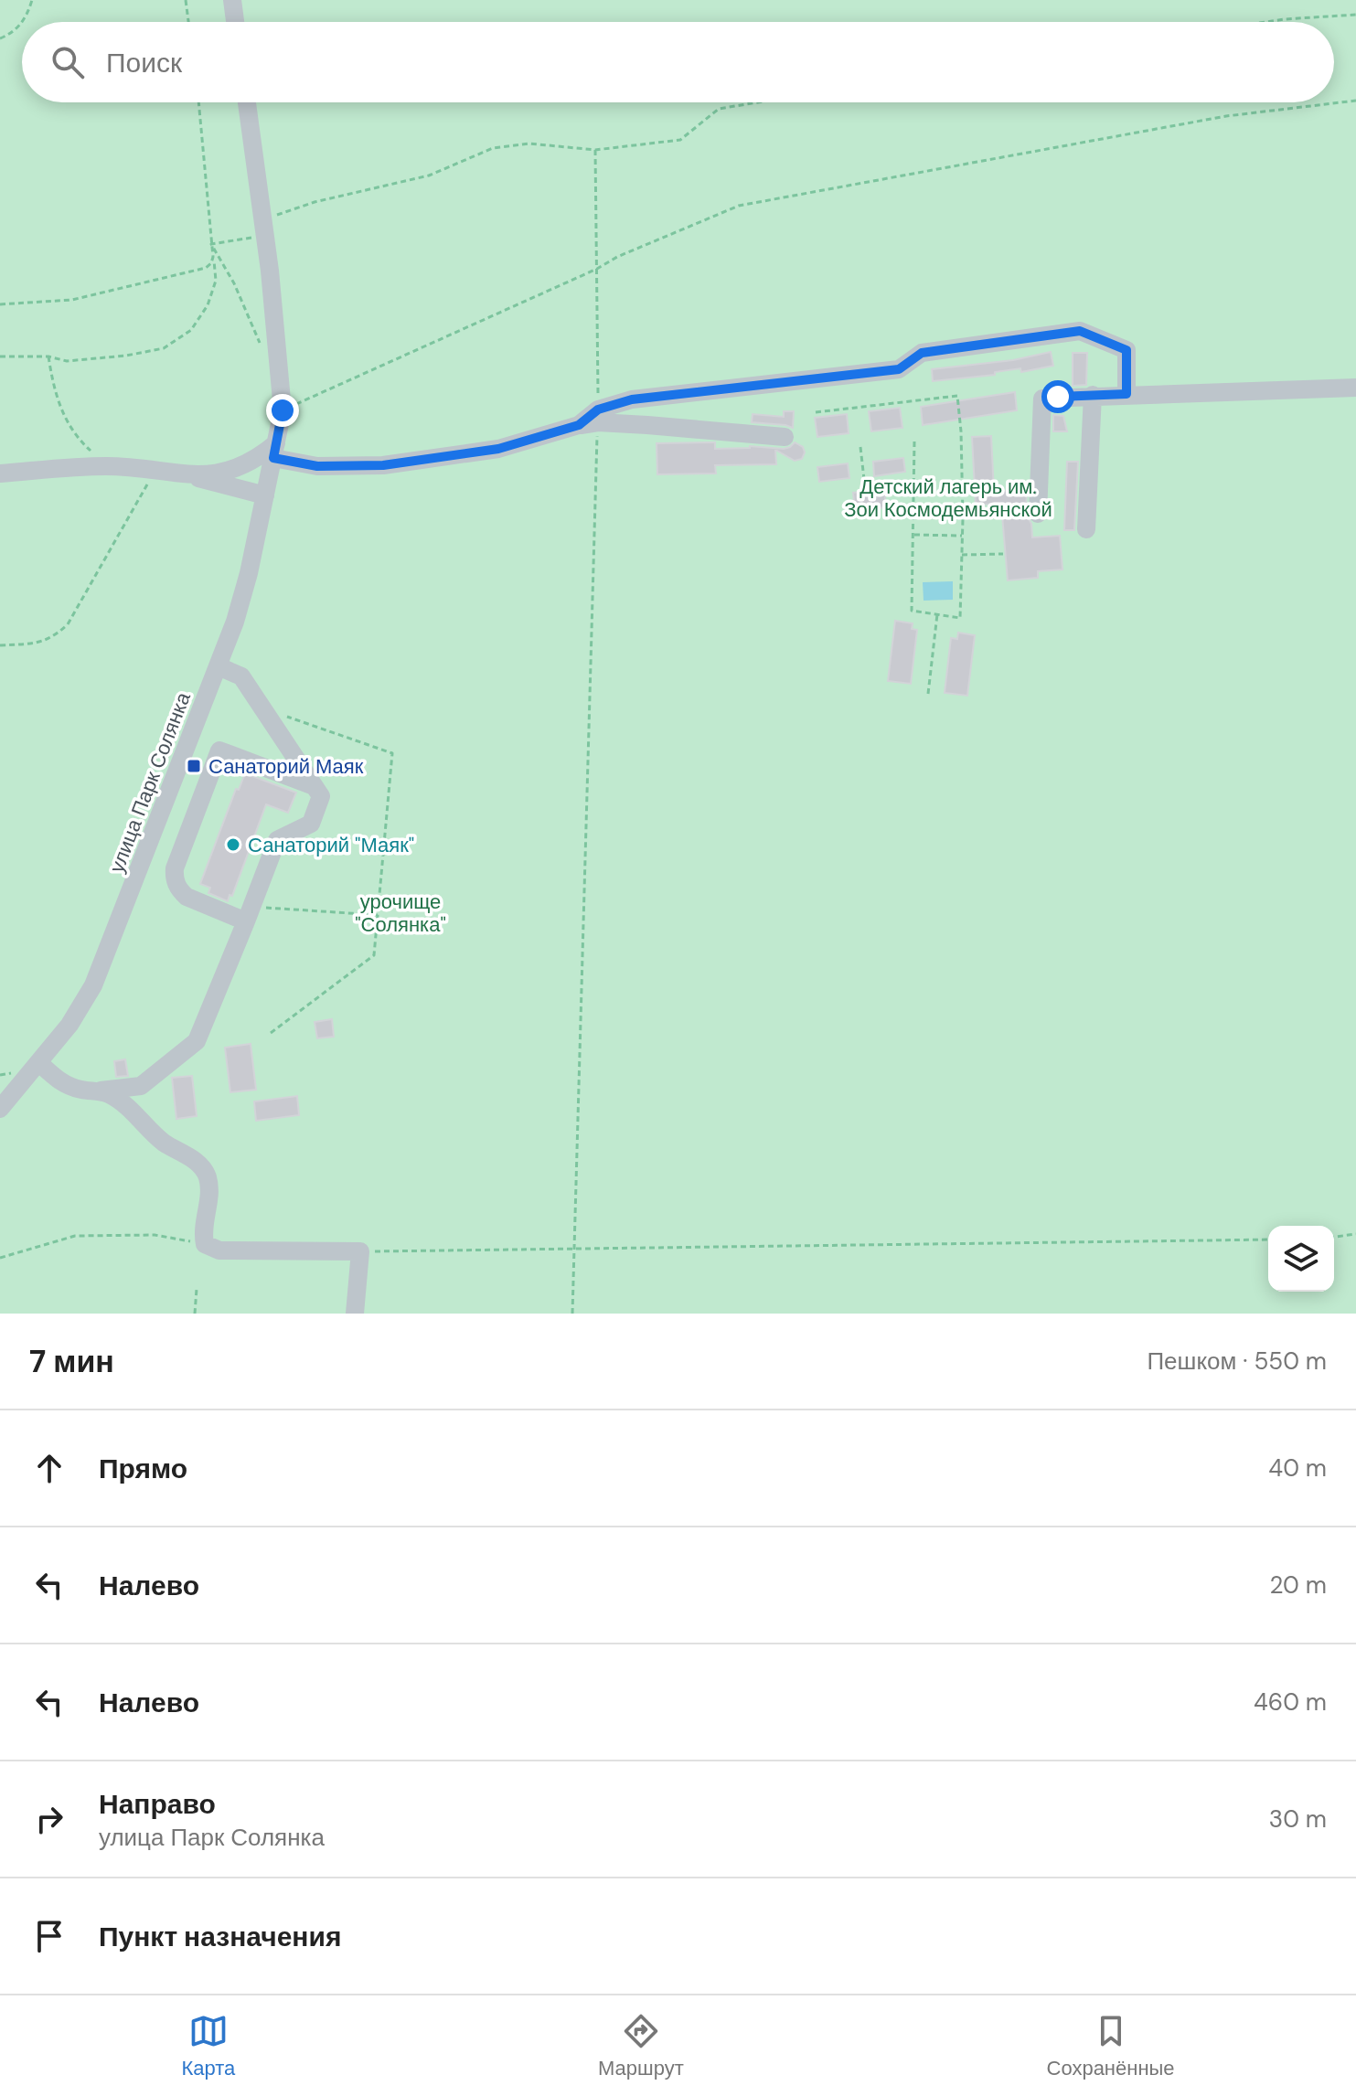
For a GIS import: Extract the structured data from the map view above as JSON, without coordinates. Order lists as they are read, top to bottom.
{
  "streets": {
    "street": ["улица Парк Солянка"]
  },
  "parks": ["Детский лагерь им. Зои Космодемьянской", "урочище \"Солянка\""],
  "places": {
    "transit": ["Санаторий Маяк"],
    "other": ["Санаторий \"Маяк\""]
  },
  "page": {
    "search": "Поиск",
    "heading": ["7 мин", "Пешком · 550 m"],
    "list": [
      ["Прямо", "40 m"],
      ["Налево", "20 m"],
      ["Налево", "460 m"],
      ["Направо", "улица Парк Солянка", "30 m"],
      "Пункт назначения"
    ],
    "nav": ["Карта", "Маршрут", "Сохранённые"]
  }
}
